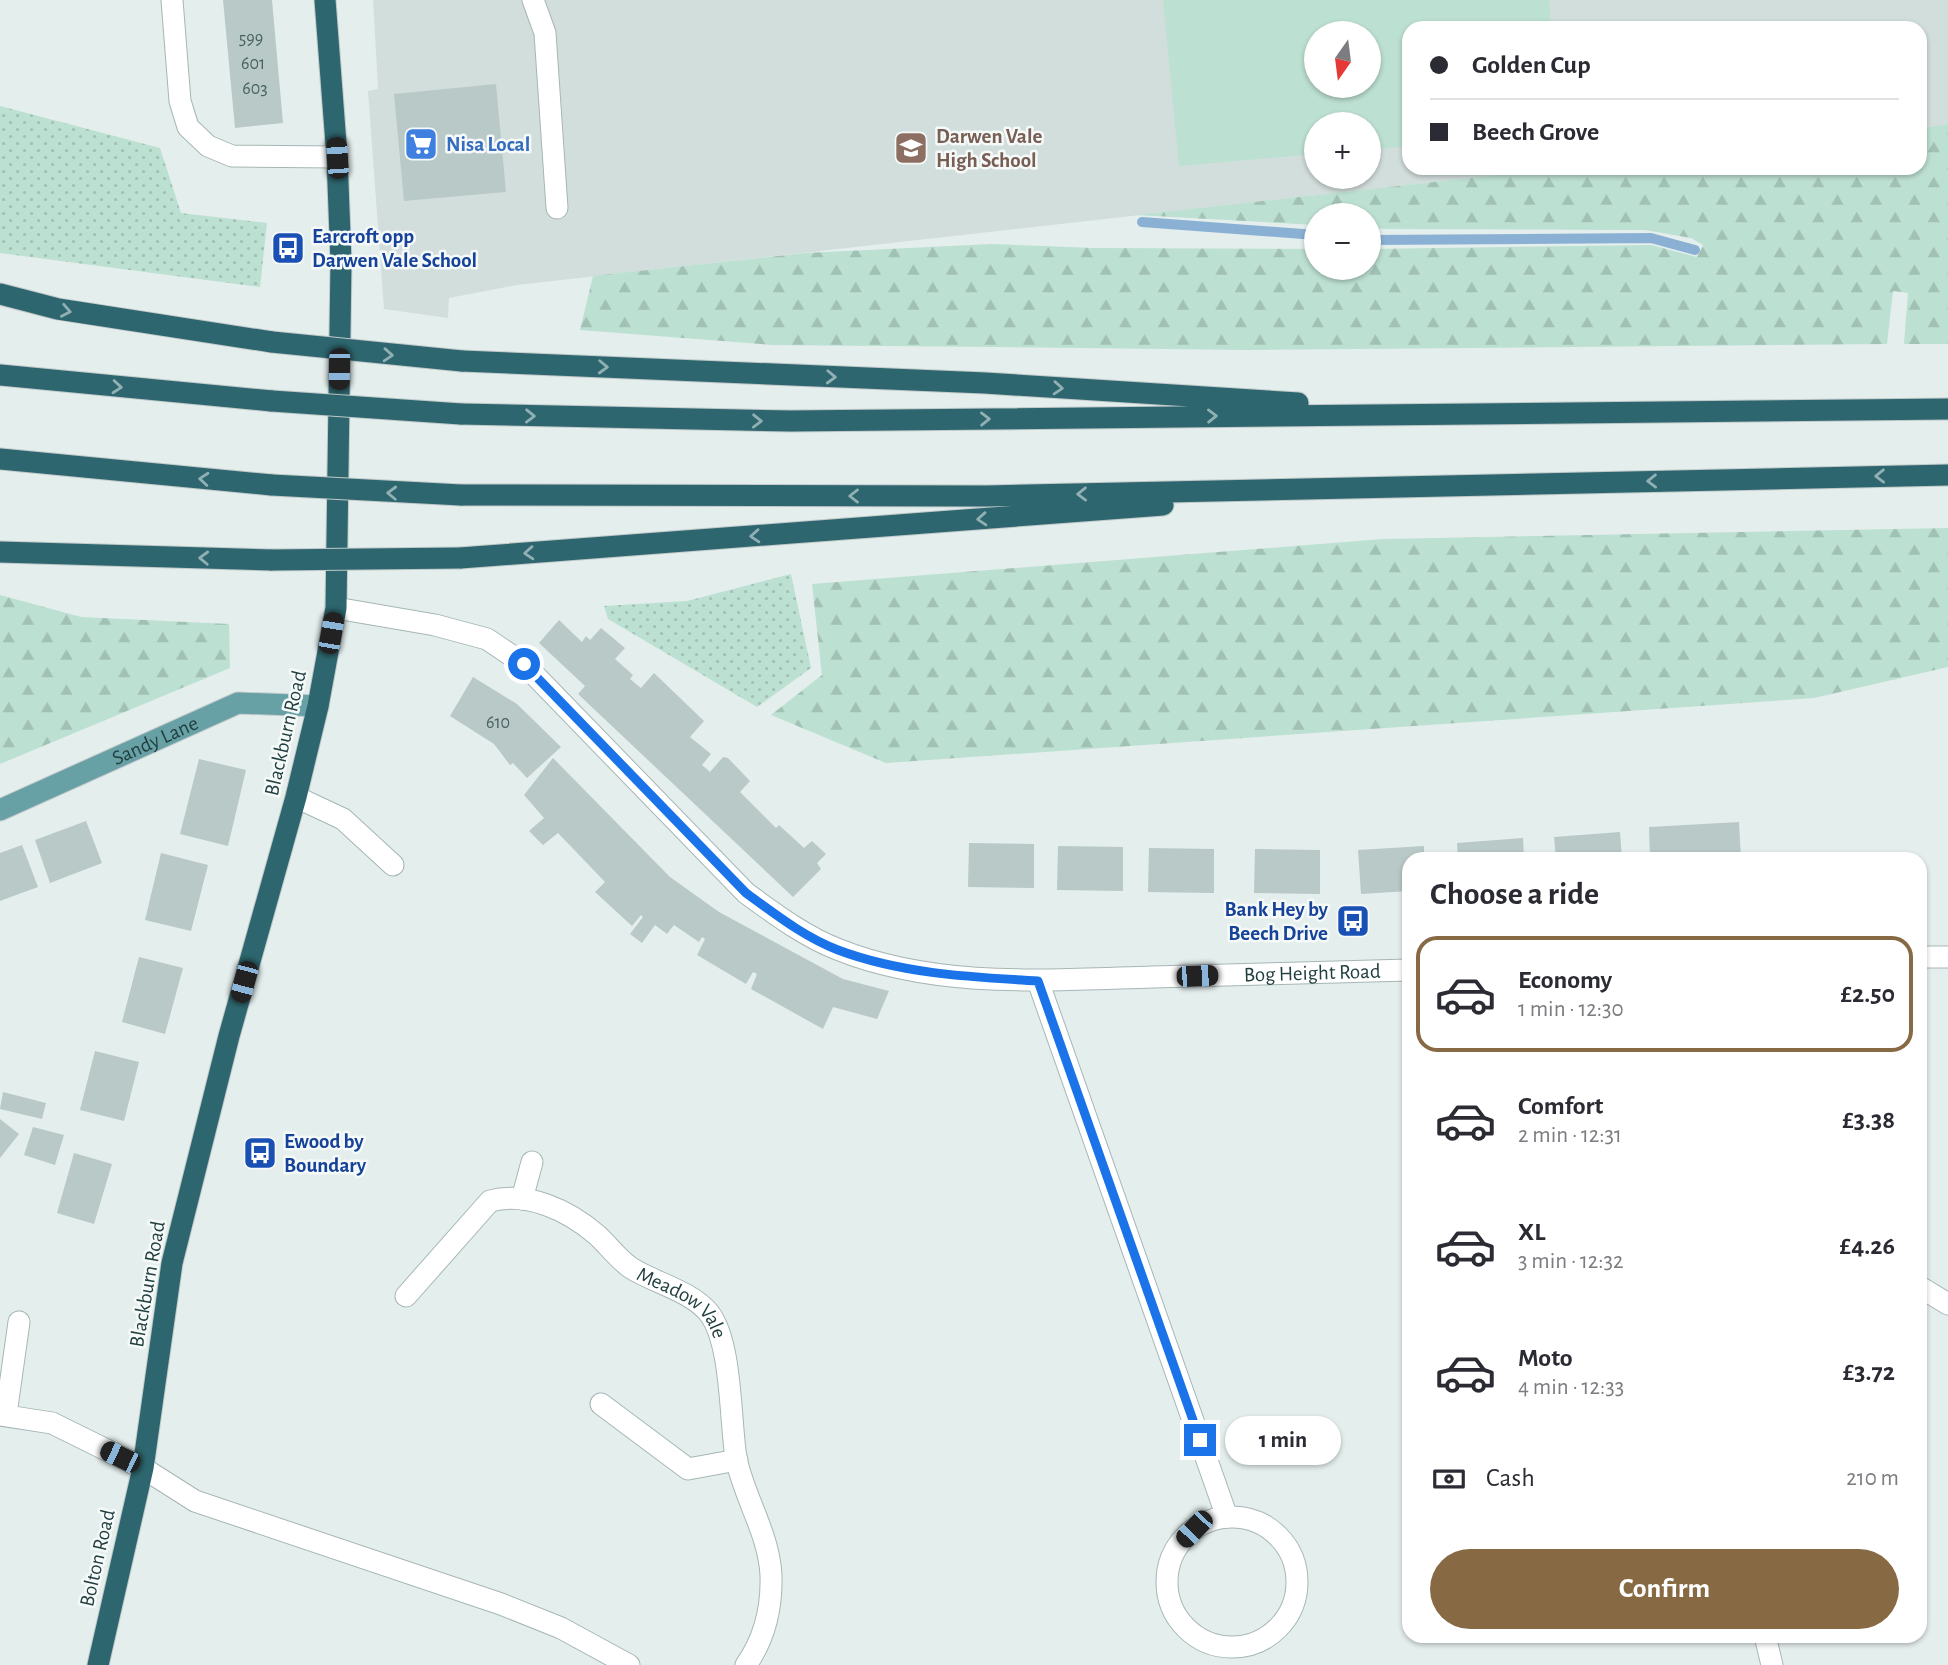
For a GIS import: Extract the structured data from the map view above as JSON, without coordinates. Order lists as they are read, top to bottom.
{
  "streets": {
    "highway": ["Blackburn Road", "Bolton Road"],
    "main road": ["Sandy Lane"],
    "street": ["Bog Height Road", "Meadow Vale"]
  },
  "crossings": [
    ["Blackburn Road", "Sandy Lane"],
    ["Blackburn Road", "Bog Height Road"],
    ["Blackburn Road", "Bolton Road"]
  ],
  "places": {
    "supermarket": ["Nisa Local"],
    "school or university": ["Darwen Vale High School"],
    "bus stop": ["Earcroft opp Darwen Vale School", "Bank Hey by Beech Drive", "Ewood by Boundary"]
  },
  "house_numbers": [
    "599",
    "601",
    "603",
    "610"
  ],
  "north": "bottom",
  "page": {
    "map_buttons": ["+", "−"],
    "banner": ["Golden Cup", "Beech Grove"],
    "heading": "Choose a ride",
    "list": [
      {
        "name": "Economy",
        "note": "1 min · 12:30",
        "value": "£2.50"
      },
      {
        "name": "Comfort",
        "note": "2 min · 12:31",
        "value": "£3.38"
      },
      {
        "name": "XL",
        "note": "3 min · 12:32",
        "value": "£4.26"
      },
      {
        "name": "Moto",
        "note": "4 min · 12:33",
        "value": "£3.72"
      }
    ],
    "bubble": "1 min",
    "pay": ["Cash", "210 m"],
    "buttons": "Confirm"
  }
}
